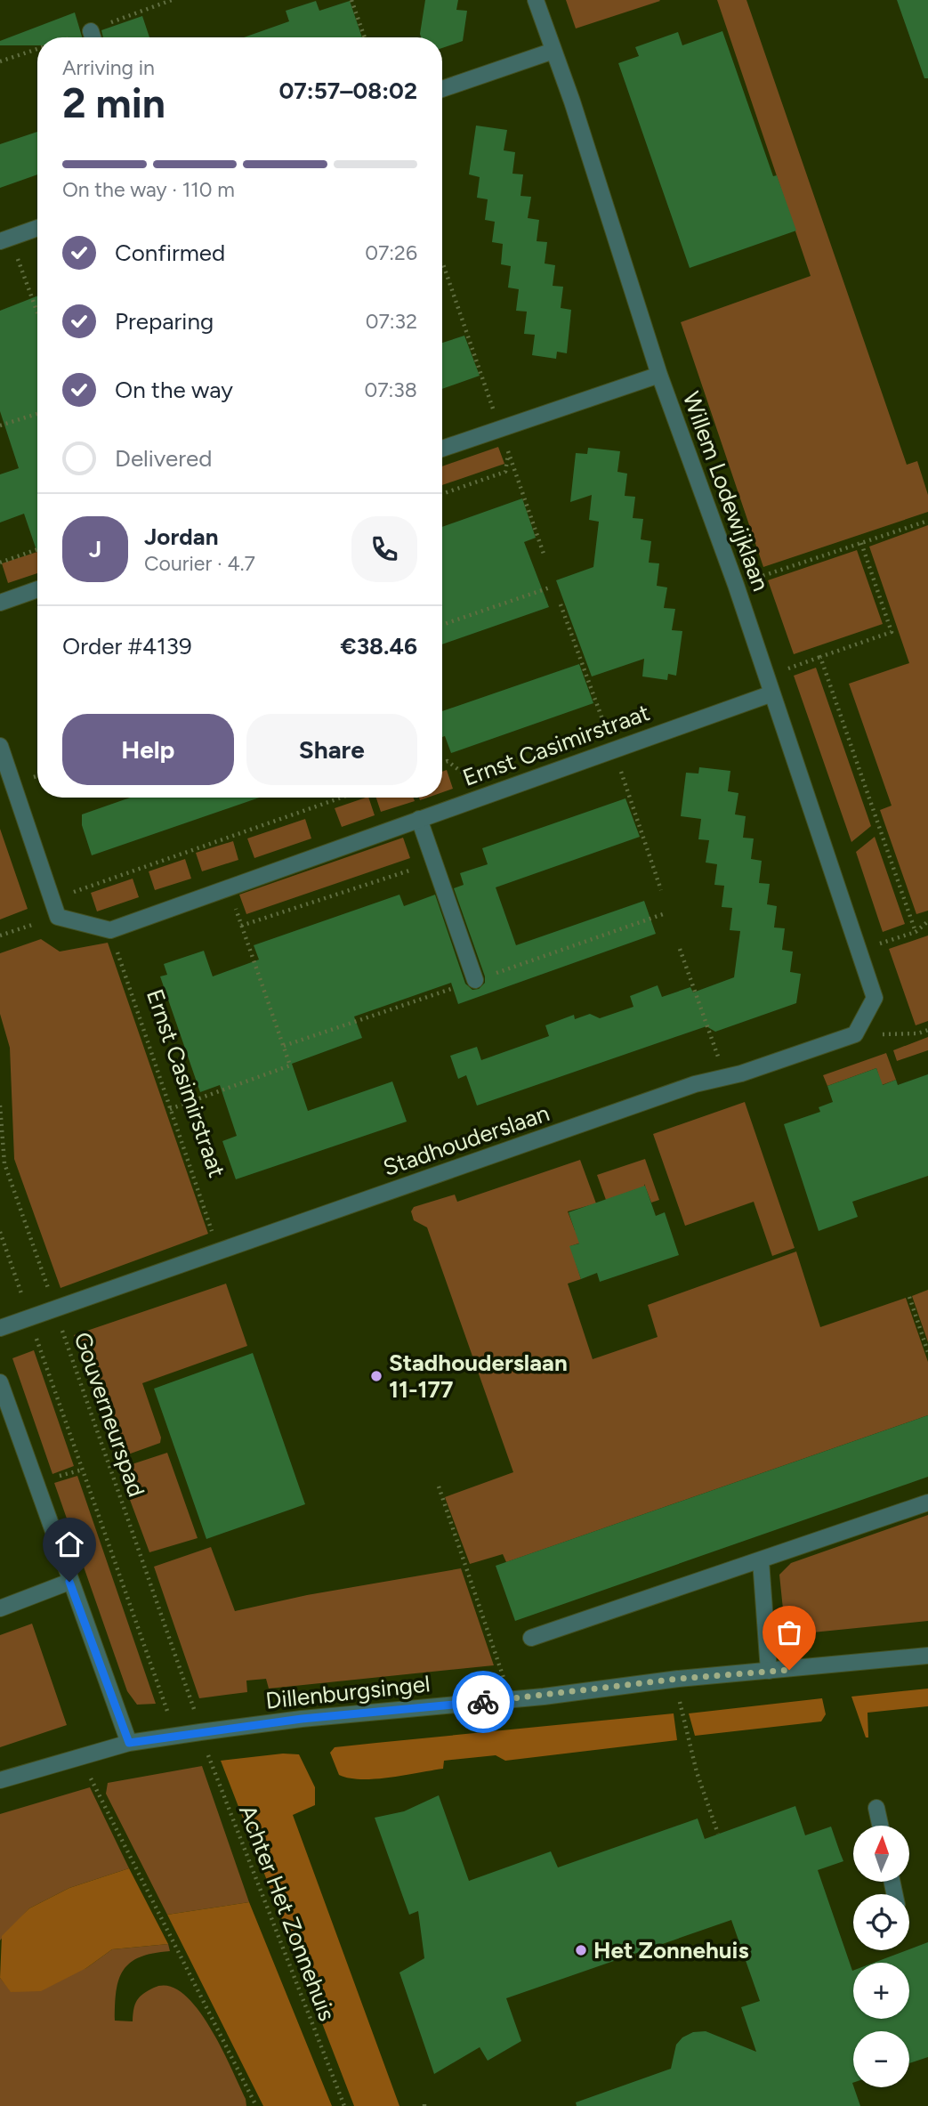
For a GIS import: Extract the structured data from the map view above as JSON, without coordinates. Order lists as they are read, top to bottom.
{
  "streets": {
    "street": [
      "Willem Lodewijklaan",
      "Ernst Casimirstraat",
      "Stadhouderslaan",
      "Dillenburgsingel"
    ],
    "path": ["Gouverneurspad", "Achter Het Zonnehuis"]
  },
  "crossings": [
    ["Willem Lodewijklaan", "Ernst Casimirstraat"],
    ["Willem Lodewijklaan", "Stadhouderslaan"],
    ["Ernst Casimirstraat", "Stadhouderslaan"],
    ["Stadhouderslaan", "Gouverneurspad"],
    ["Gouverneurspad", "Dillenburgsingel"],
    ["Gouverneurspad", "Achter Het Zonnehuis"],
    ["Dillenburgsingel", "Achter Het Zonnehuis"]
  ],
  "places": ["Stadhouderslaan 11-177", "Het Zonnehuis"],
  "north": "top",
  "page": {
    "heading": ["2 min", "Arriving in", "07:57–08:02"],
    "panel": [
      "Jordan",
      "Courier · 4.7",
      "Order #4139",
      "€38.46"
    ],
    "bar": "On the way · 110 m",
    "list": [
      ["Confirmed", "07:26"],
      ["Preparing", "07:32"],
      ["On the way", "07:38"],
      "Delivered"
    ],
    "round": "J",
    "buttons": ["Help", "Share"],
    "map_buttons": ["+", "−"]
  }
}
